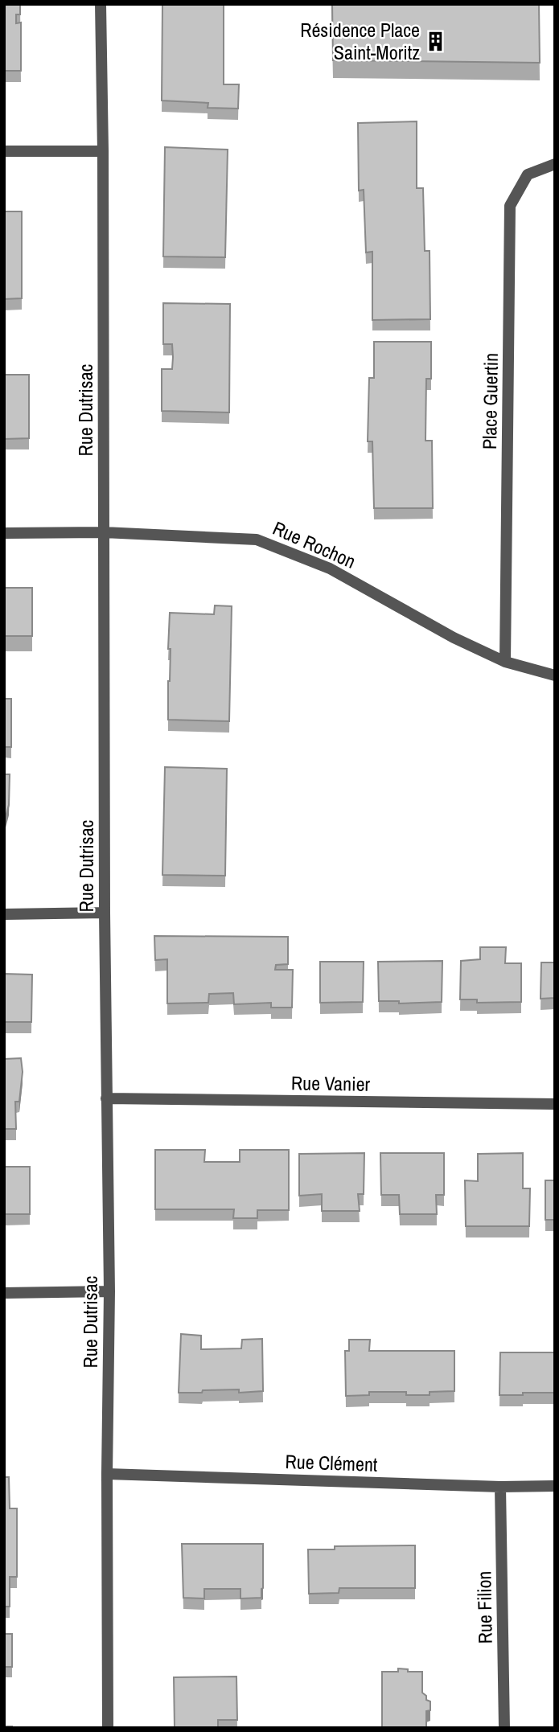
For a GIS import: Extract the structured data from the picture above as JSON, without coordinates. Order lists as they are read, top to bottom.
{
  "streets": {
    "street": [
      "Place Guertin",
      "Rue Dutrisac",
      "Rue Rochon",
      "Rue Vanier",
      "Rue Clément",
      "Rue Filion"
    ]
  },
  "crossings": [
    ["Place Guertin", "Rue Rochon"],
    ["Rue Dutrisac", "Rue Rochon"],
    ["Rue Dutrisac", "Rue Vanier"],
    ["Rue Dutrisac", "Rue Clément"],
    ["Rue Clément", "Rue Filion"]
  ],
  "places": {
    "building": ["Résidence Place Saint-Moritz"]
  }
}
